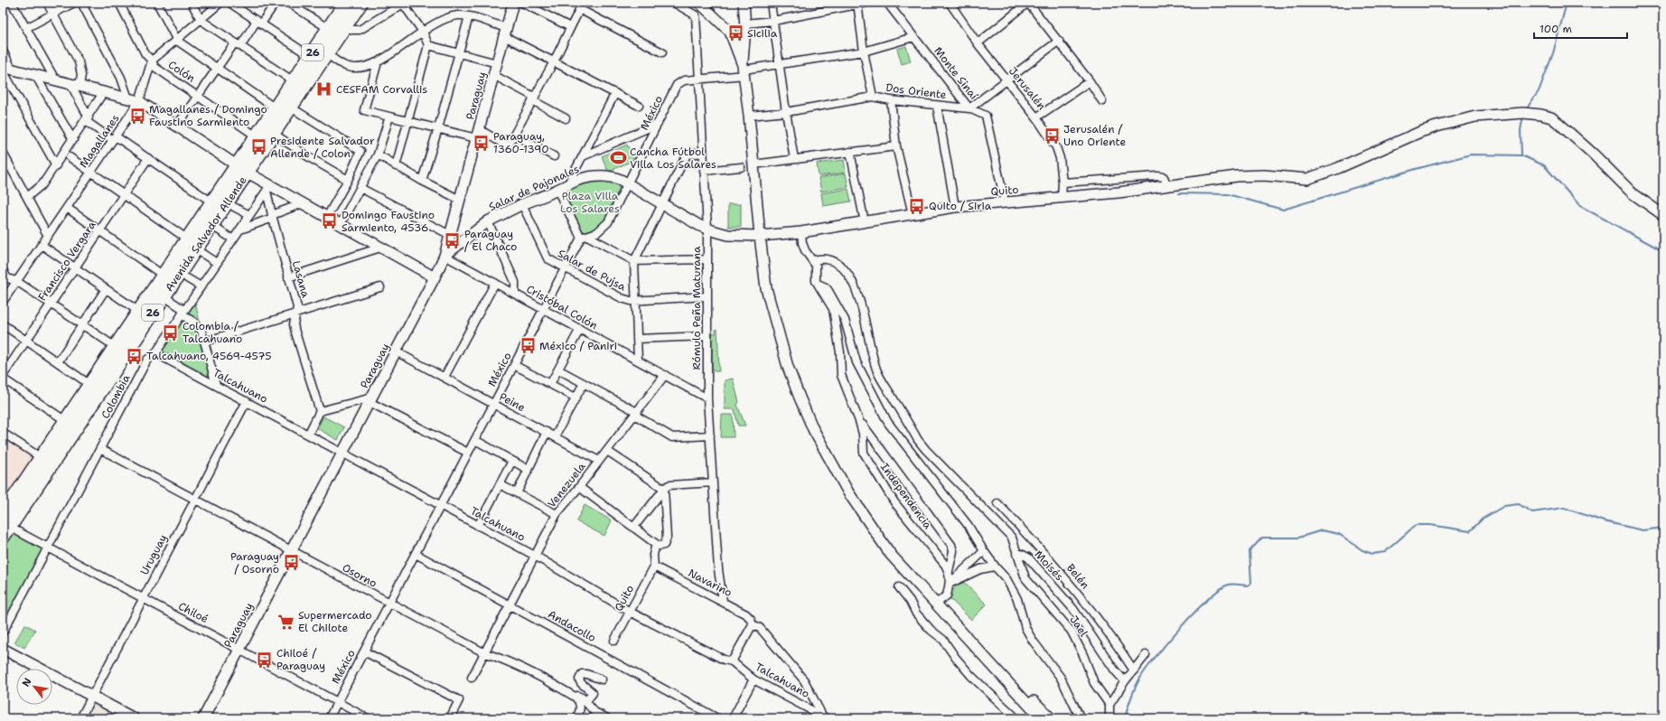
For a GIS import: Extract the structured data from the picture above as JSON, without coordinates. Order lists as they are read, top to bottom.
{
  "streets": {
    "highway": ["26", "Avenida Salvador Allende"],
    "main road": ["Paraguay", "Salar de Pajonales", "Quito"],
    "street": [
      "Colón",
      "Monte Sinaí",
      "Jerusalén",
      "Dos Oriente",
      "México",
      "Magallanes",
      "Francisco Vergara",
      "Salar de Pujsa",
      "Lasana",
      "Cristóbal Colón",
      "Rómulo Peña Maturana",
      "Talcahuano",
      "Colombia",
      "Peine",
      "Venezuela",
      "Independencia",
      "Uruguay",
      "Moisés",
      "Osorno",
      "Belén",
      "Navarino",
      "Chiloé",
      "Andacollo",
      "Jael"
    ]
  },
  "crossings": [
    ["Colón", "Magallanes"],
    ["Colón", "Avenida Salvador Allende"],
    ["Monte Sinaí", "Dos Oriente"],
    ["Monte Sinaí", "México"],
    ["Monte Sinaí", "Quito"],
    ["Jerusalén", "Quito"],
    ["Paraguay", "Salar de Pajonales"],
    ["Paraguay", "Cristóbal Colón"],
    ["Paraguay", "Talcahuano"],
    ["Paraguay", "Peine"],
    ["Paraguay", "Osorno"],
    ["Paraguay", "Chiloé"],
    ["México", "Salar de Pajonales"],
    ["México", "Salar de Pujsa"],
    ["México", "Cristóbal Colón"],
    ["México", "Rómulo Peña Maturana"],
    ["México", "Talcahuano"],
    ["México", "Peine"],
    ["México", "Osorno"],
    ["México", "Chiloé"],
    ["México", "Andacollo"],
    ["Salar de Pajonales", "Quito"],
    ["Salar de Pajonales", "Salar de Pujsa"],
    ["Salar de Pajonales", "Cristóbal Colón"],
    ["Salar de Pajonales", "Rómulo Peña Maturana"],
    ["Quito", "Talcahuano"],
    ["Quito", "Independencia"],
    ["Quito", "Navarino"],
    ["Avenida Salvador Allende", "Chiloé"],
    ["Salar de Pujsa", "Rómulo Peña Maturana"],
    ["Lasana", "Colombia"],
    ["Cristóbal Colón", "Rómulo Peña Maturana"],
    ["Cristóbal Colón", "Venezuela"],
    ["Rómulo Peña Maturana", "Navarino"],
    ["Talcahuano", "Colombia"],
    ["Talcahuano", "Venezuela"],
    ["Talcahuano", "Uruguay"],
    ["Talcahuano", "Navarino"],
    ["Colombia", "Osorno"],
    ["Colombia", "Chiloé"],
    ["Peine", "Venezuela"],
    ["Venezuela", "Osorno"],
    ["Venezuela", "Andacollo"],
    ["Independencia", "Moisés"],
    ["Uruguay", "Osorno"],
    ["Uruguay", "Chiloé"],
    ["Moisés", "Jael"]
  ],
  "parks": ["Plaza Villa Los Salares"],
  "places": {
    "bus stop": [
      "Sicilia",
      "Magallanes / Domingo Faustino Sarmiento",
      "Jerusalén / Uno Oriente",
      "Paraguay, 1360-1390",
      "Presidente Salvador Allende / Colon",
      "Quito / Siria",
      "Domingo Faustino Sarmiento, 4536",
      "Paraguay / El Chaco",
      "Colombia / Talcahuano",
      "México / Paniri",
      "Talcahuano, 4569-4575",
      "Paraguay / Osorno",
      "Chiloé / Paraguay"
    ],
    "hospital": ["CESFAM Corvallis"],
    "sports": ["Cancha Fútbol Villa Los Salares"],
    "supermarket": ["Supermercado El Chilote"]
  },
  "scale_bar": "100 m",
  "north": "top left"
}
